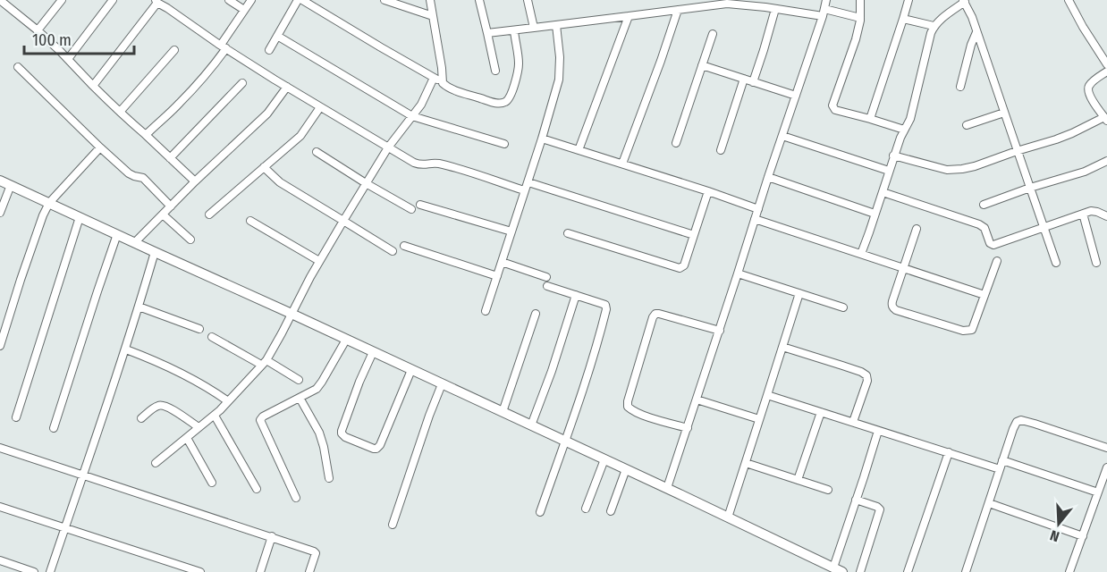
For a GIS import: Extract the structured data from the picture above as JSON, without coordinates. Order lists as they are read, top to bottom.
{
  "scale_bar": "100 m",
  "north": "bottom"
}
